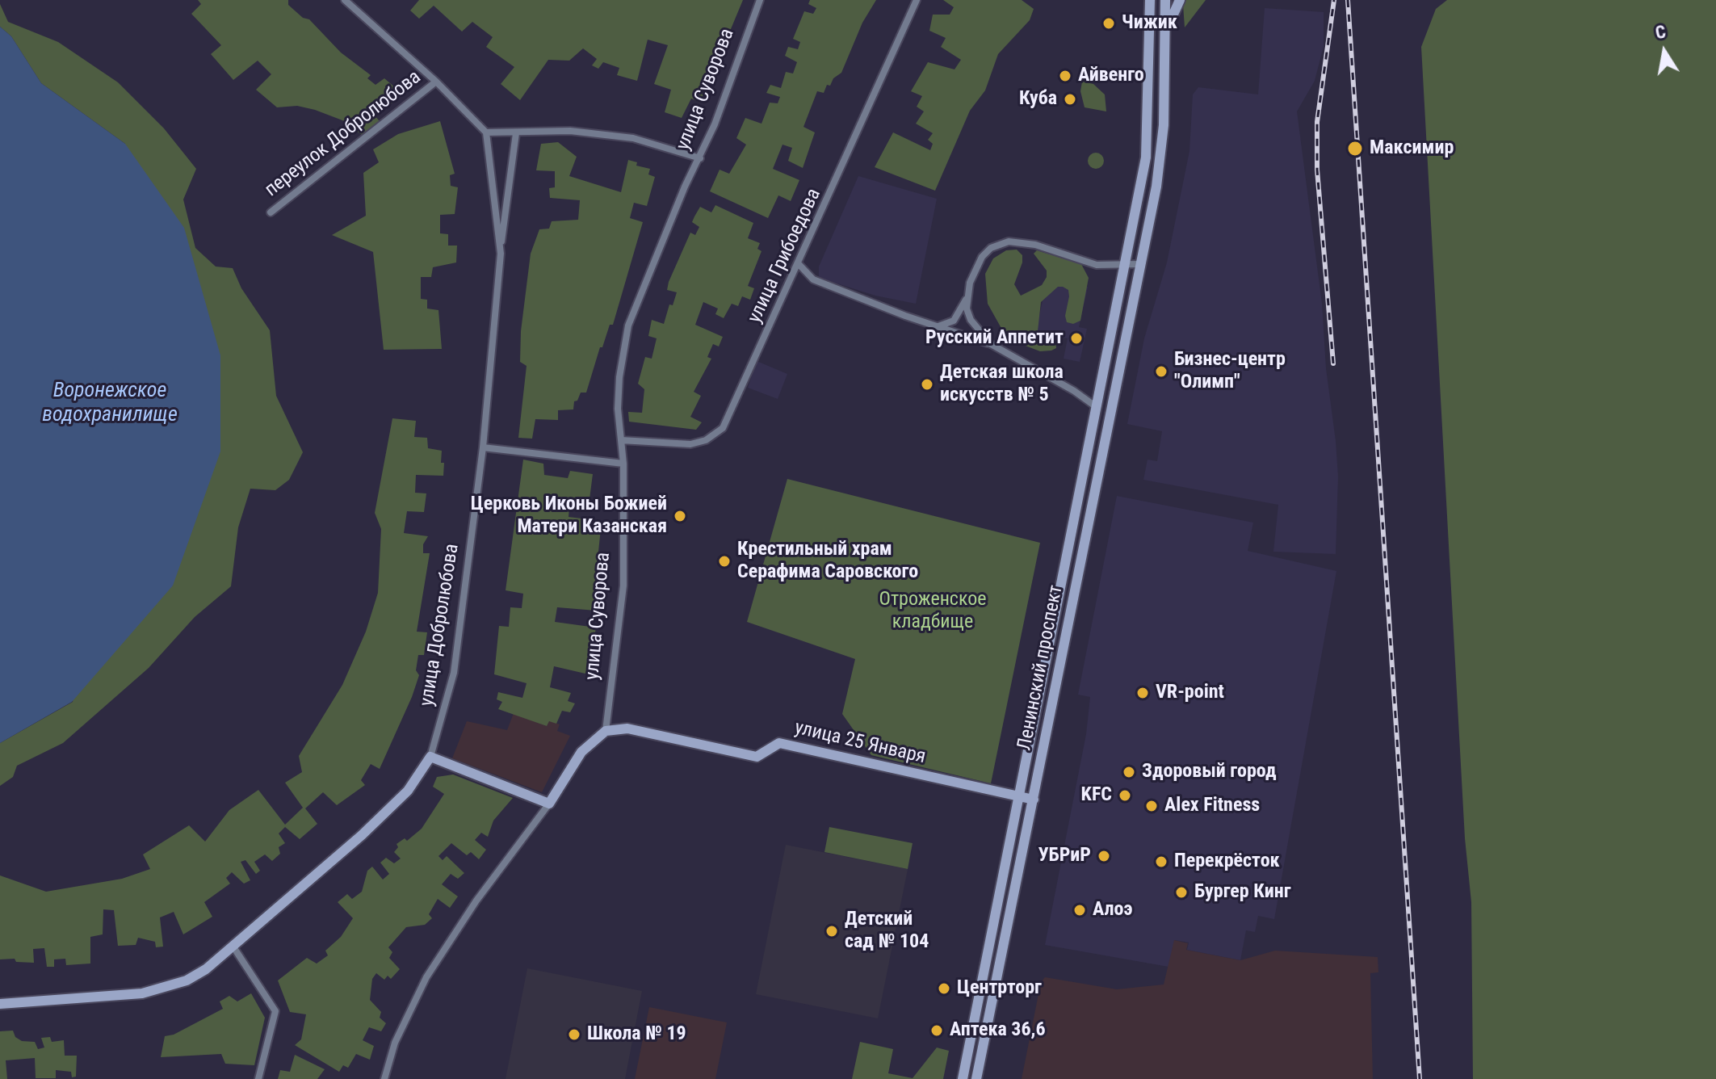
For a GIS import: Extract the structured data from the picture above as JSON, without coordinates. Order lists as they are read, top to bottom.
{
  "streets": {
    "main road": ["улица Добролюбова", "Ленинский проспект", "улица 25 Января"],
    "street": ["улица Суворова", "переулок Добролюбова", "улица Грибоедова"]
  },
  "crossings": [
    ["улица Суворова", "улица Грибоедова"],
    ["улица Суворова", "улица 25 Января"],
    ["Ленинский проспект", "улица 25 Января"]
  ],
  "water": ["Воронежское водохранилище"],
  "parks": ["Отроженское кладбище"],
  "places": [
    "Чижик",
    "Айвенго",
    "Куба",
    "Максимир",
    "Русский Аппетит",
    "Бизнес-центр \"Олимп\"",
    "Детская школа искусств № 5",
    "Церковь Иконы Божией Матери Казанская",
    "Крестильный храм Серафима Саровского",
    "VR-point",
    "Здоровый город",
    "KFC",
    "Alex Fitness",
    "УБРиР",
    "Перекрёсток",
    "Бургер Кинг",
    "Алоэ",
    "Детский сад № 104",
    "Центрторг",
    "Аптека 36,6",
    "Школа № 19"
  ],
  "north": "top"
}
